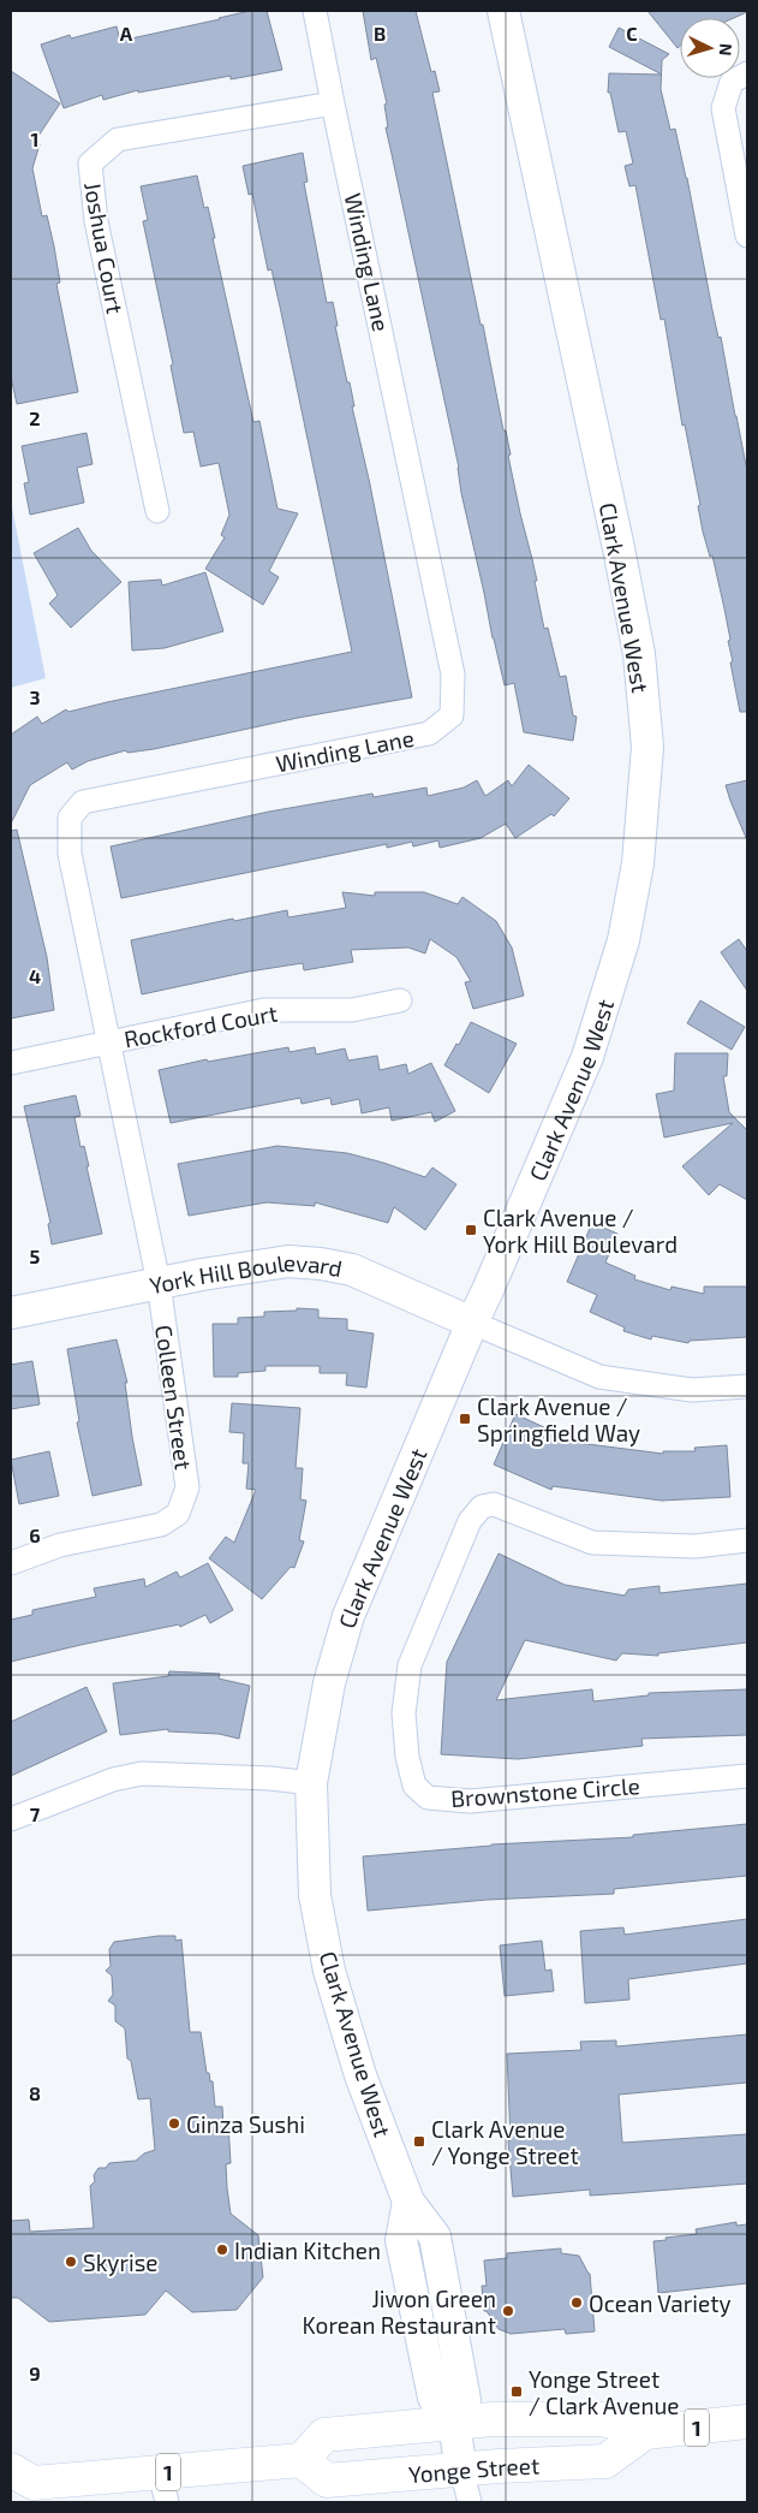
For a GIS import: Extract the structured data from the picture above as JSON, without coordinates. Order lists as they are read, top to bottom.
{
  "streets": {
    "main road": ["1", "Yonge Street"],
    "street": [
      "Joshua Court",
      "Winding Lane",
      "Clark Avenue West",
      "Rockford Court",
      "York Hill Boulevard",
      "Colleen Street",
      "Brownstone Circle"
    ]
  },
  "crossings": [
    ["Joshua Court", "Winding Lane"],
    ["Winding Lane", "Rockford Court"],
    ["Winding Lane", "York Hill Boulevard"],
    ["Winding Lane", "Colleen Street"],
    ["Clark Avenue West", "York Hill Boulevard"],
    ["Clark Avenue West", "Yonge Street"],
    ["York Hill Boulevard", "Colleen Street"],
    ["1", "Yonge Street"]
  ],
  "places": {
    "transit": [
      "Clark Avenue / York Hill Boulevard",
      "Clark Avenue / Springfield Way",
      "Clark Avenue / Yonge Street",
      "Yonge Street / Clark Avenue"
    ],
    "other": [
      "Ginza Sushi",
      "Indian Kitchen",
      "Skyrise",
      "Ocean Variety",
      "Jiwon Green Korean Restaurant"
    ]
  },
  "north": "right",
  "grid": {
    "columns": ["A", "B", "C"],
    "rows": [
      "1",
      "2",
      "3",
      "4",
      "5",
      "6",
      "7",
      "8",
      "9"
    ]
  }
}
